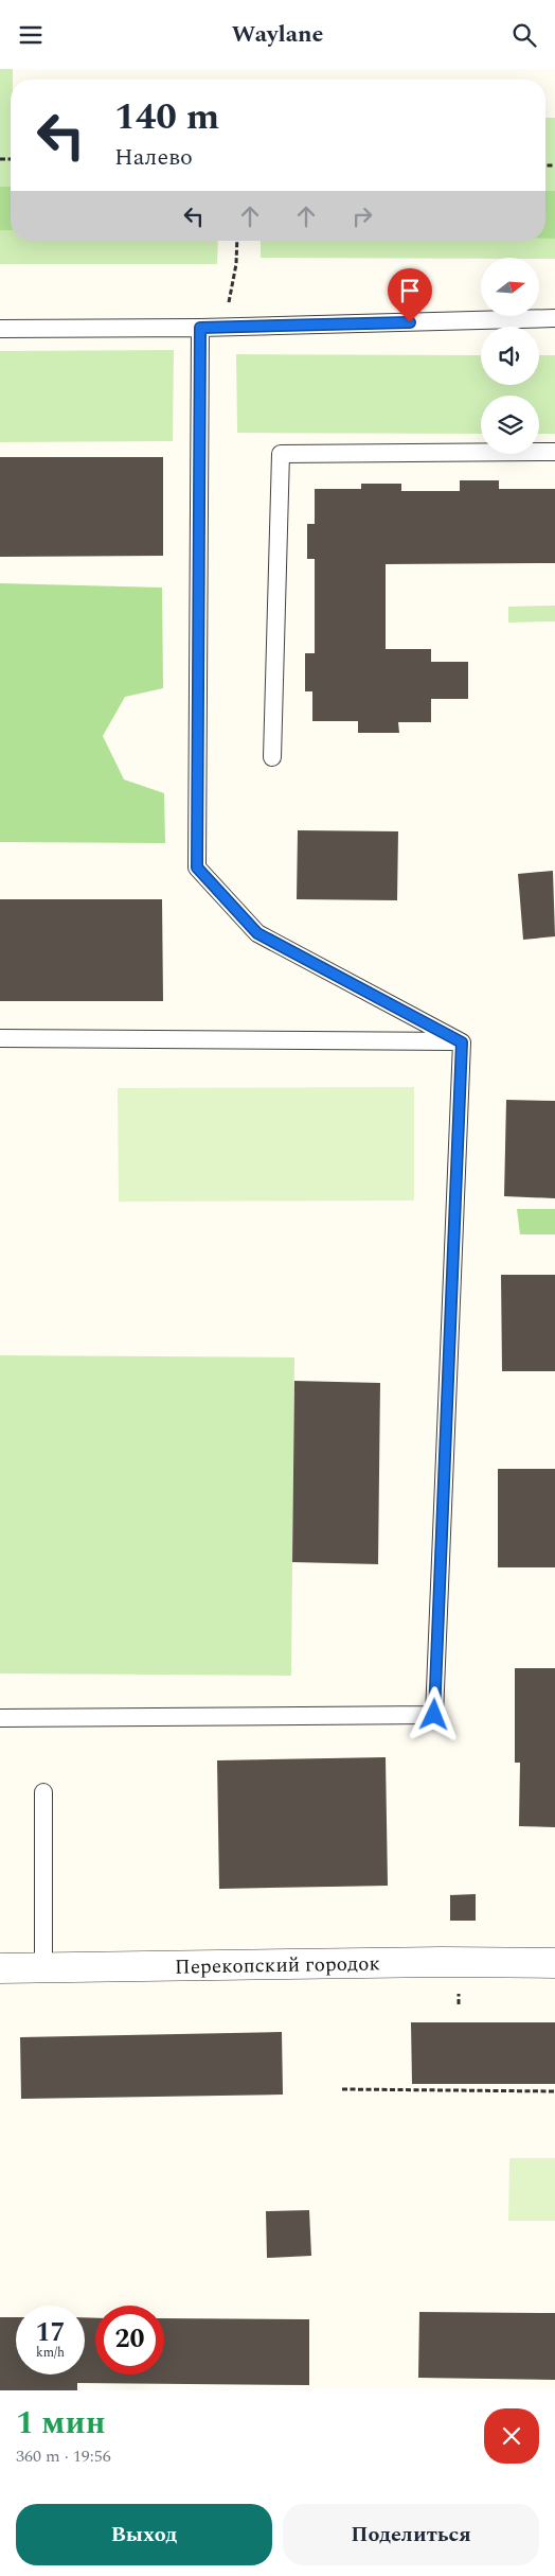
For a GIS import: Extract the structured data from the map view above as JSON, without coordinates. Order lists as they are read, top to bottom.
{
  "streets": {
    "street": ["Перекопский городок"]
  },
  "north": "right",
  "page": {
    "header": "Waylane",
    "turn": ["140 m", "Налево"],
    "speed": "17 km/h",
    "limit": "20",
    "heading": ["1 мин", "360 m · 19:56"],
    "buttons": ["Выход", "Поделиться"]
  }
}
